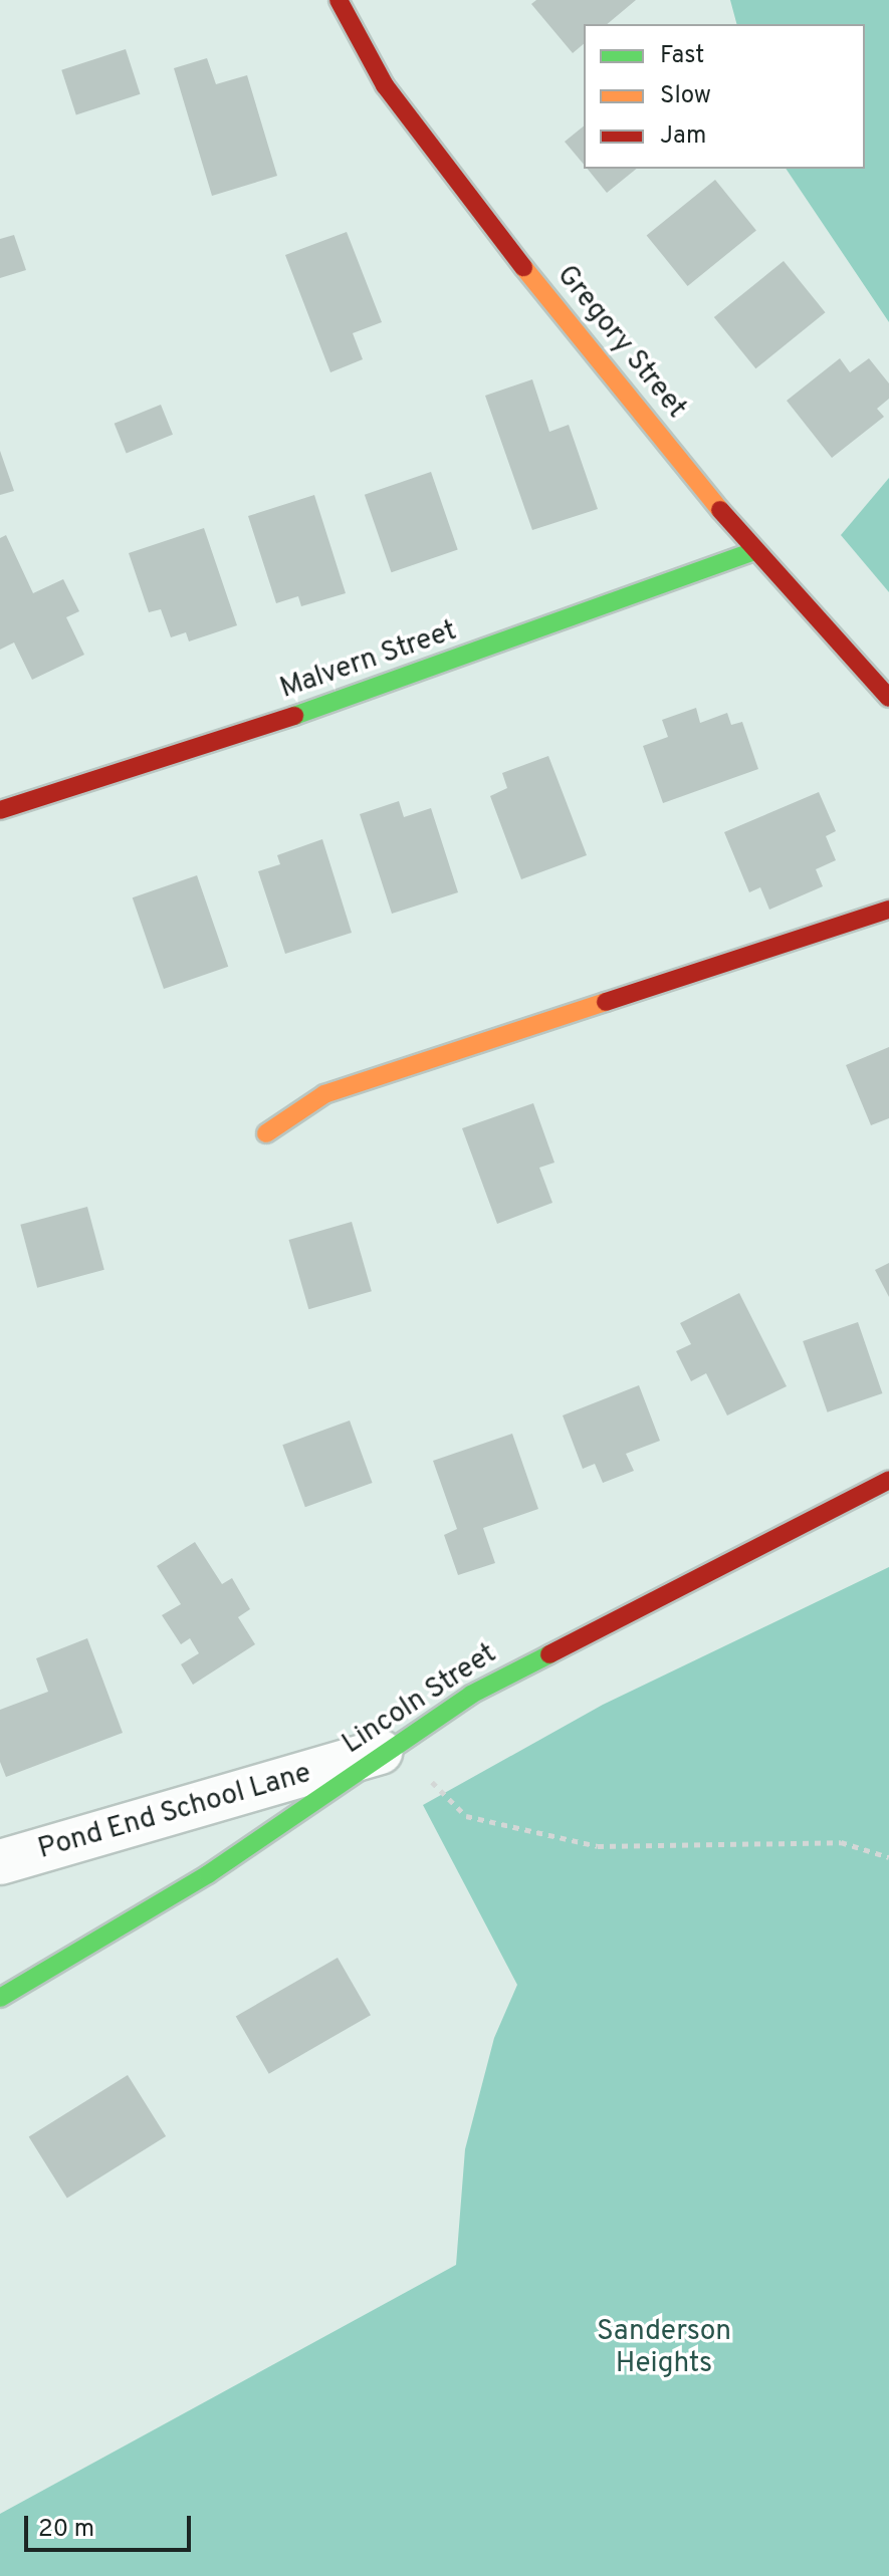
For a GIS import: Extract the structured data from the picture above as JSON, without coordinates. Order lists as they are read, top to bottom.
{
  "streets": {
    "street": [
      "Gregory Street",
      "Malvern Street",
      "Lincoln Street",
      "Pond End School Lane"
    ]
  },
  "crossings": [
    ["Gregory Street", "Malvern Street"],
    ["Lincoln Street", "Pond End School Lane"]
  ],
  "parks": ["Sanderson Heights"],
  "legend": ["Fast", "Slow", "Jam"],
  "scale_bar": "20 m"
}
